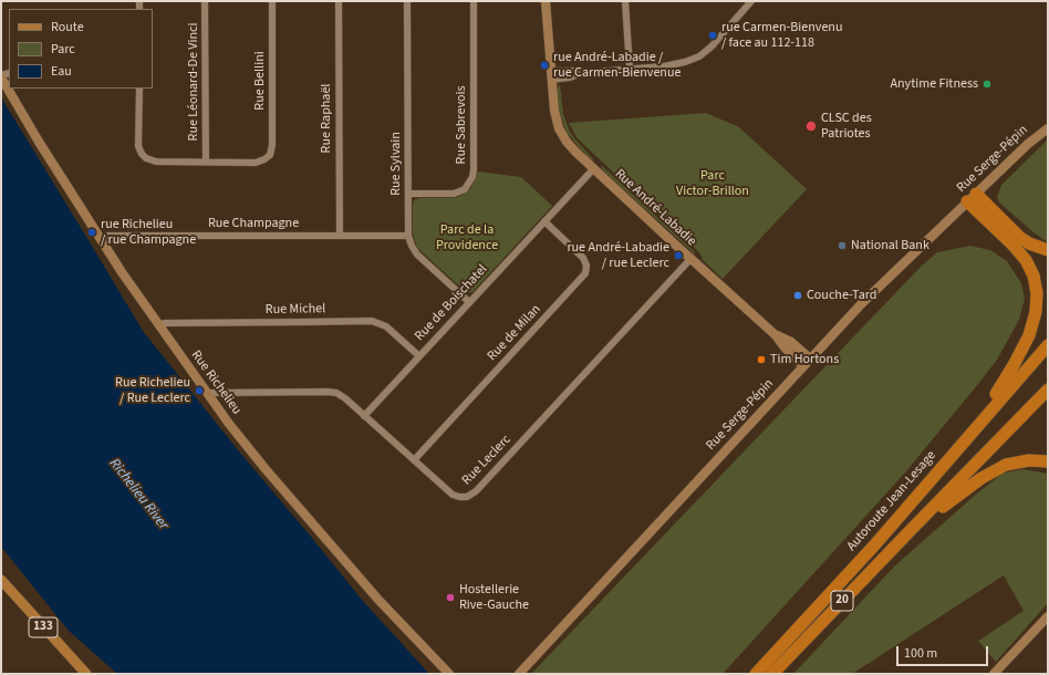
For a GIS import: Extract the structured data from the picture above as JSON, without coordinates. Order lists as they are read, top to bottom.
{
  "streets": {
    "highway": ["Autoroute Jean-Lesage", "20"],
    "main road": ["133"],
    "street": [
      "Rue Bellini",
      "Rue Léonard-De Vinci",
      "Rue Raphaël",
      "Rue Sabrevois",
      "Rue Serge-Pépin",
      "Rue Sylvain",
      "Rue André-Labadie",
      "Rue Champagne",
      "Rue de Boischatel",
      "Rue Michel",
      "Rue de Milan",
      "Rue Richelieu",
      "Rue Leclerc"
    ]
  },
  "crossings": [
    ["Rue Bellini", "Rue Léonard-De Vinci"],
    ["Rue Raphaël", "Rue Champagne"],
    ["Rue Sabrevois", "Rue Sylvain"],
    ["Rue Serge-Pépin", "Rue André-Labadie"],
    ["Rue Sylvain", "Rue Champagne"],
    ["Rue Sylvain", "Rue de Boischatel"],
    ["Rue André-Labadie", "Rue de Boischatel"],
    ["Rue André-Labadie", "Rue Leclerc"],
    ["Rue Champagne", "Rue Richelieu"],
    ["Rue de Boischatel", "Rue Michel"],
    ["Rue de Boischatel", "Rue de Milan"],
    ["Rue de Boischatel", "Rue Leclerc"],
    ["Rue Michel", "Rue Richelieu"],
    ["Rue de Milan", "Rue Leclerc"],
    ["Rue Richelieu", "Rue Leclerc"]
  ],
  "water": ["Richelieu River"],
  "parks": ["Parc Victor-Brillon", "Parc de la Providence"],
  "places": [
    "rue Carmen-Bienvenu / face au 112-118",
    "rue André-Labadie / rue Carmen-Bienvenue",
    "Anytime Fitness",
    "CLSC des Patriotes",
    "rue Richelieu / rue Champagne",
    "National Bank",
    "rue André-Labadie / rue Leclerc",
    "Couche-Tard",
    "Tim Hortons",
    "Rue Richelieu / Rue Leclerc",
    "Hostellerie Rive-Gauche"
  ],
  "legend": ["Route", "Parc", "Eau"],
  "scale_bar": "100 m"
}
